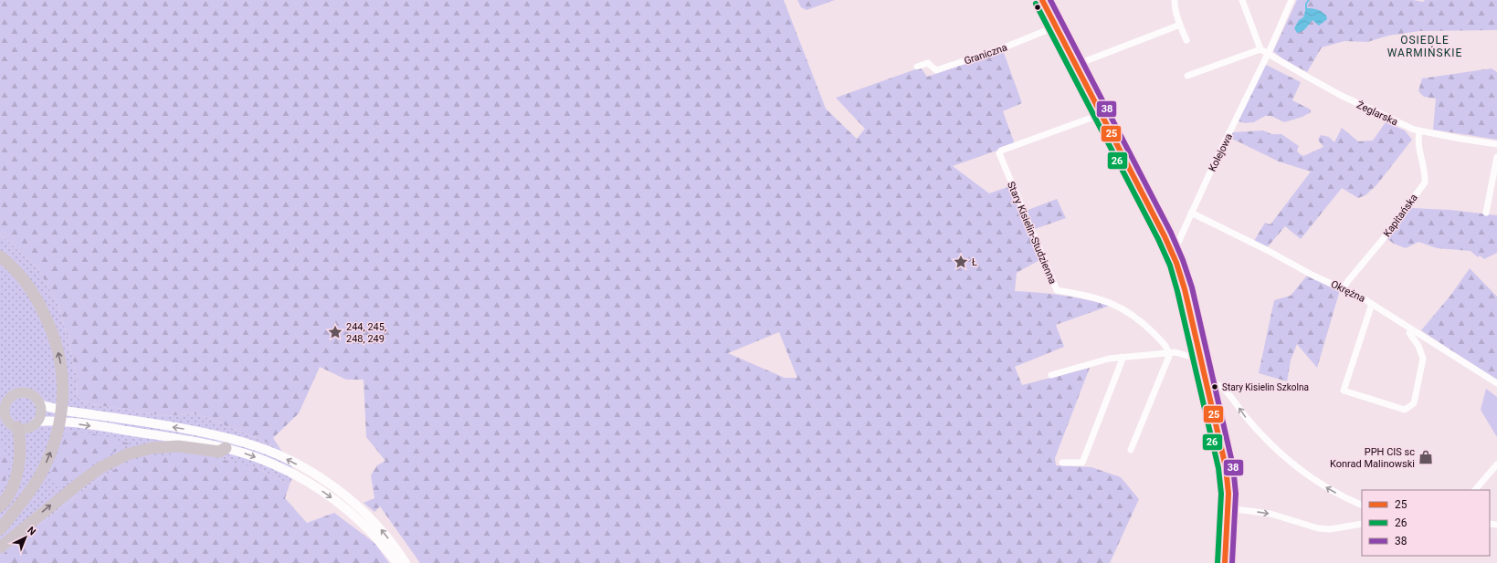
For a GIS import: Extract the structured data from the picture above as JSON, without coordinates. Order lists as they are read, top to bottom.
{
  "streets": {
    "street": [
      "Graniczna",
      "Żeglarska",
      "Kolejowa",
      "Kapitańska",
      "Stary Kisielin-Studzienna",
      "Okrężna"
    ]
  },
  "crossings": [
    ["Żeglarska", "Kolejowa"],
    ["Żeglarska", "Kapitańska"],
    ["Kolejowa", "Okrężna"],
    ["Kapitańska", "Okrężna"]
  ],
  "districts": ["OSIEDLE WARMIŃSKIE"],
  "places": {
    "place": ["Ł", "244, 245, 248, 249"],
    "other": ["Stary Kisielin Szkolna"],
    "shop": ["PPH CIS sc Konrad Malinowski"]
  },
  "lines": ["transit line 25", "transit line 38", "transit line 26"],
  "legend": ["25", "26", "38"],
  "north": "top right"
}
